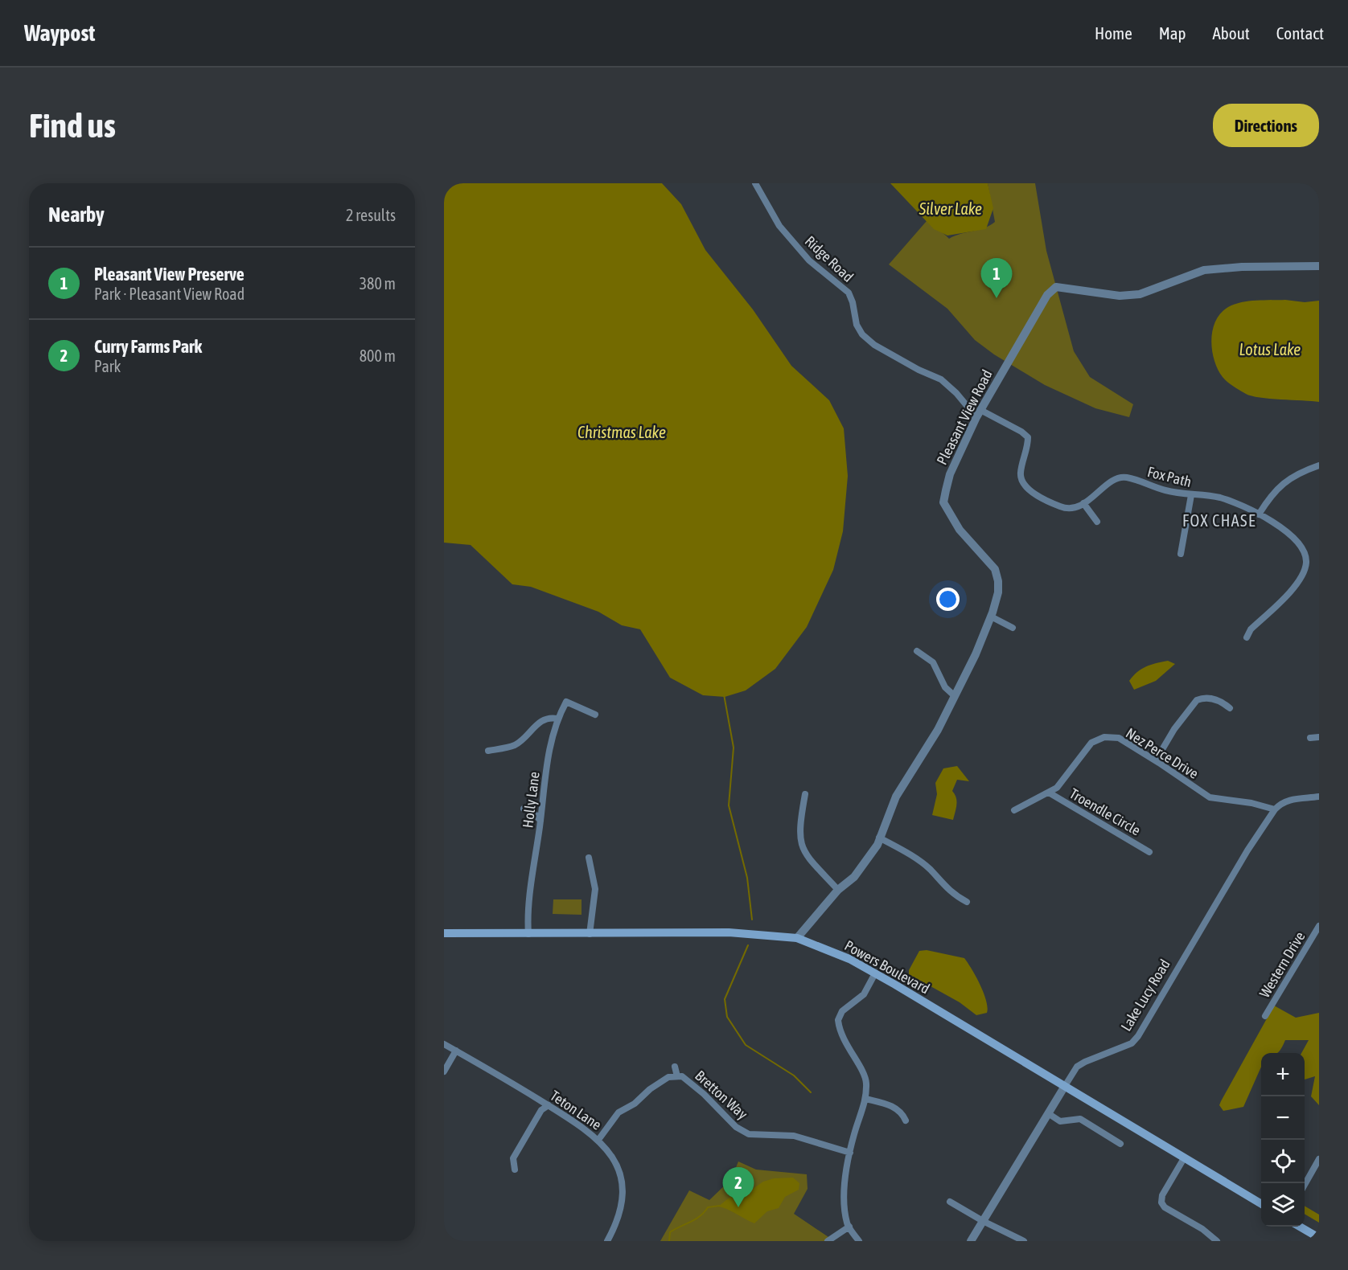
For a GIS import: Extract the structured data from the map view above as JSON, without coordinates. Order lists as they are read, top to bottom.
{
  "streets": {
    "main road": ["Powers Boulevard"],
    "street": [
      "Ridge Road",
      "Pleasant View Road",
      "Fox Path",
      "Nez Perce Drive",
      "Holly Lane",
      "Troendle Circle",
      "Western Drive",
      "Lake Lucy Road",
      "Bretton Way",
      "Teton Lane"
    ]
  },
  "crossings": [
    ["Ridge Road", "Pleasant View Road"],
    ["Ridge Road", "Fox Path"],
    ["Pleasant View Road", "Fox Path"],
    ["Pleasant View Road", "Powers Boulevard"],
    ["Nez Perce Drive", "Troendle Circle"],
    ["Nez Perce Drive", "Lake Lucy Road"],
    ["Holly Lane", "Powers Boulevard"],
    ["Powers Boulevard", "Lake Lucy Road"],
    ["Bretton Way", "Teton Lane"]
  ],
  "districts": ["FOX CHASE"],
  "water": ["Silver Lake", "Lotus Lake", "Christmas Lake"],
  "page": {
    "header": "Waypost",
    "nav": [
      "Home",
      "Map",
      "About",
      "Contact"
    ],
    "buttons": "Directions",
    "title": "Find us",
    "heading": ["Nearby", "2 results"],
    "list": [
      {
        "mark": "1",
        "name": "Pleasant View Preserve",
        "note": "Park · Pleasant View Road",
        "value": "380 m"
      },
      {
        "mark": "2",
        "name": "Curry Farms Park",
        "note": "Park",
        "value": "800 m"
      }
    ],
    "pins": ["1", "2"],
    "map_buttons": ["+", "−"]
  }
}
